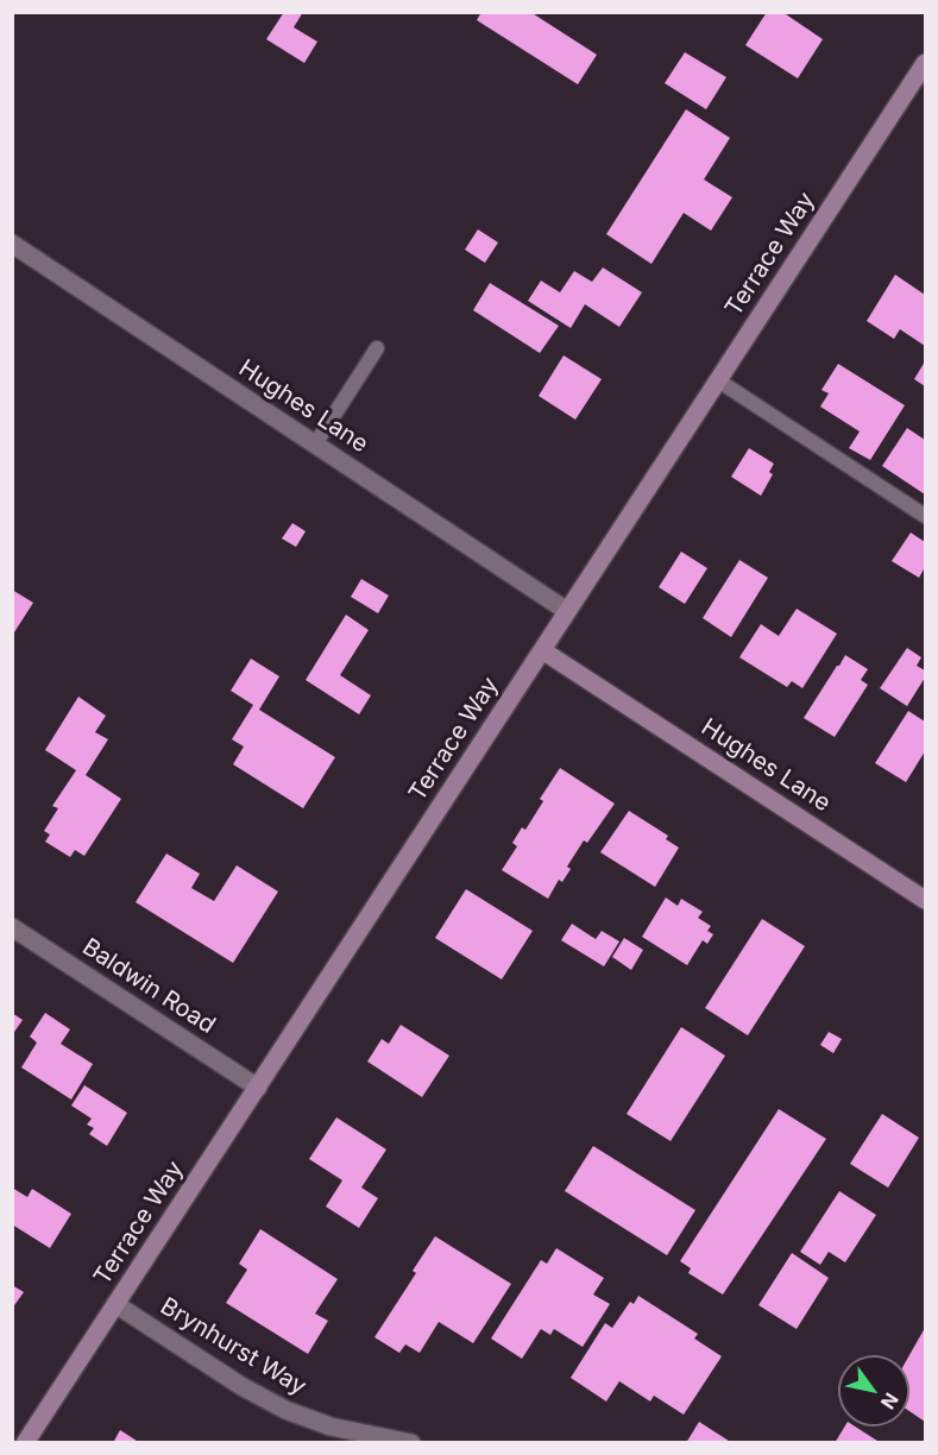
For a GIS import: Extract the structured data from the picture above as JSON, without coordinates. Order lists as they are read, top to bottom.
{
  "streets": {
    "street": [
      "Terrace Way",
      "Hughes Lane",
      "Baldwin Road",
      "Brynhurst Way"
    ]
  },
  "crossings": [
    ["Terrace Way", "Hughes Lane"],
    ["Terrace Way", "Baldwin Road"],
    ["Terrace Way", "Brynhurst Way"]
  ],
  "north": "bottom right"
}
